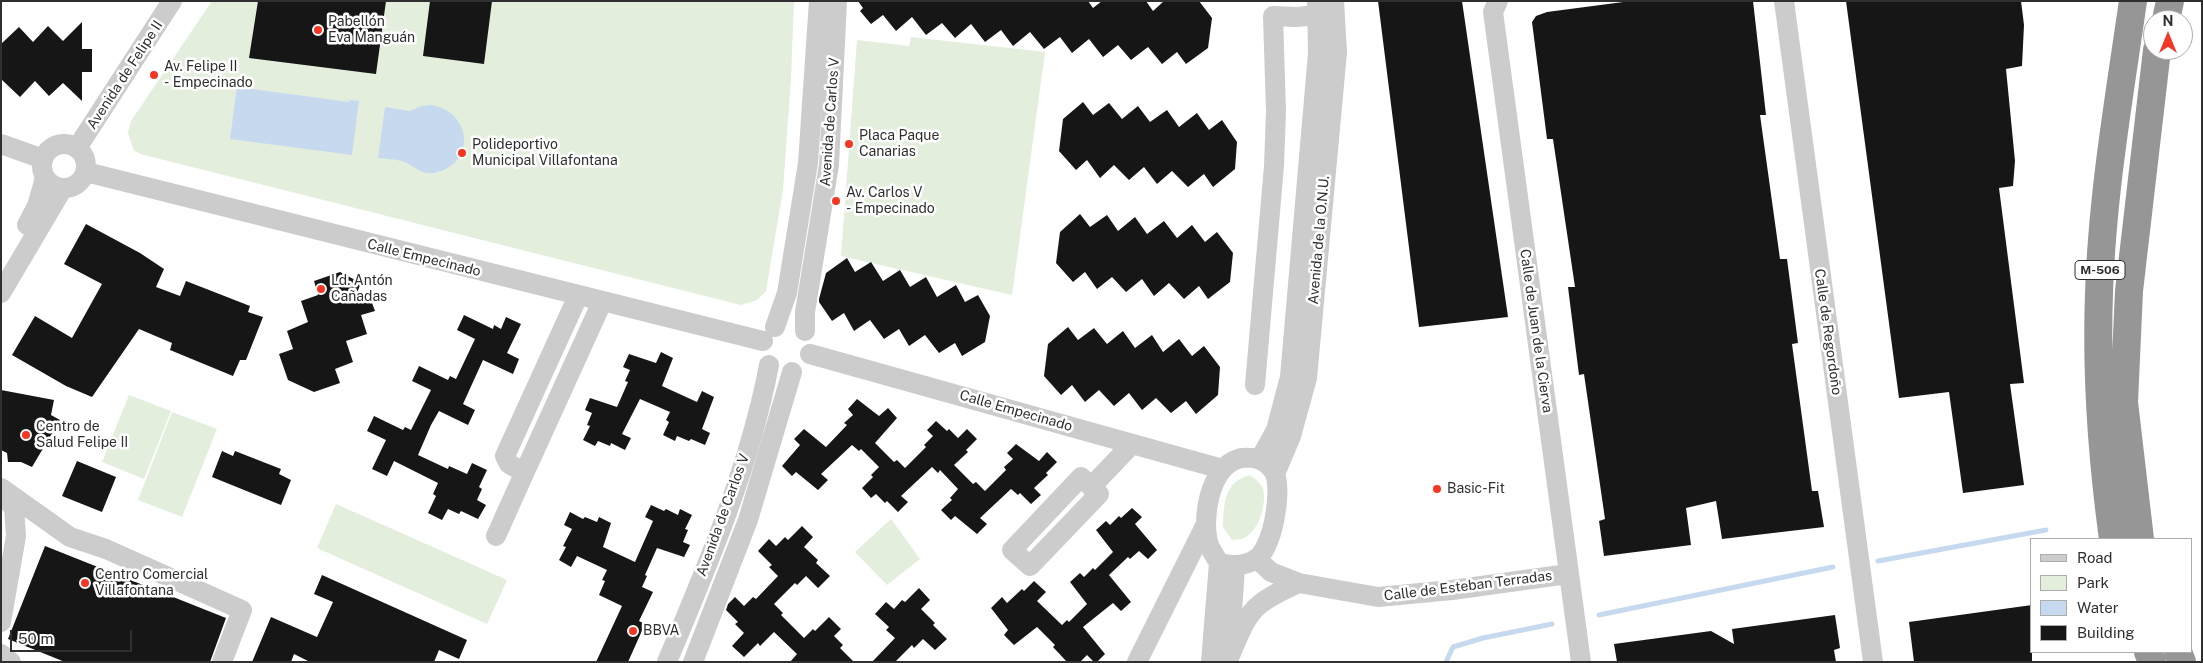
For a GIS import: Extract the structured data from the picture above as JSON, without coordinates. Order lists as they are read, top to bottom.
{
  "streets": {
    "highway": ["M-506"],
    "street": [
      "Avenida de Felipe II",
      "Avenida de Carlos V",
      "Avenida de la O.N.U.",
      "Calle Empecinado",
      "Calle de Juan de la Cierva",
      "Calle de Regordoño",
      "Calle de Esteban Terradas"
    ]
  },
  "crossings": [
    ["Avenida de Felipe II", "Calle Empecinado"],
    ["Avenida de Carlos V", "Calle Empecinado"],
    ["Avenida de la O.N.U.", "Calle Empecinado"],
    ["Avenida de la O.N.U.", "Calle de Esteban Terradas"],
    ["Calle Empecinado", "Calle de Esteban Terradas"],
    ["Calle de Juan de la Cierva", "Calle de Esteban Terradas"]
  ],
  "places": [
    "Pabellón Eva Manguán",
    "Av. Felipe II - Empecinado",
    "Placa Paque Canarias",
    "Polideportivo Municipal Villafontana",
    "Av. Carlos V - Empecinado",
    "Ld. Antón Cañadas",
    "Centro de Salud Felipe II",
    "Basic-Fit",
    "Centro Comercial Villafontana",
    "BBVA"
  ],
  "legend": [
    "Road",
    "Park",
    "Water",
    "Building"
  ],
  "scale_bar": "50 m",
  "north": "top"
}
